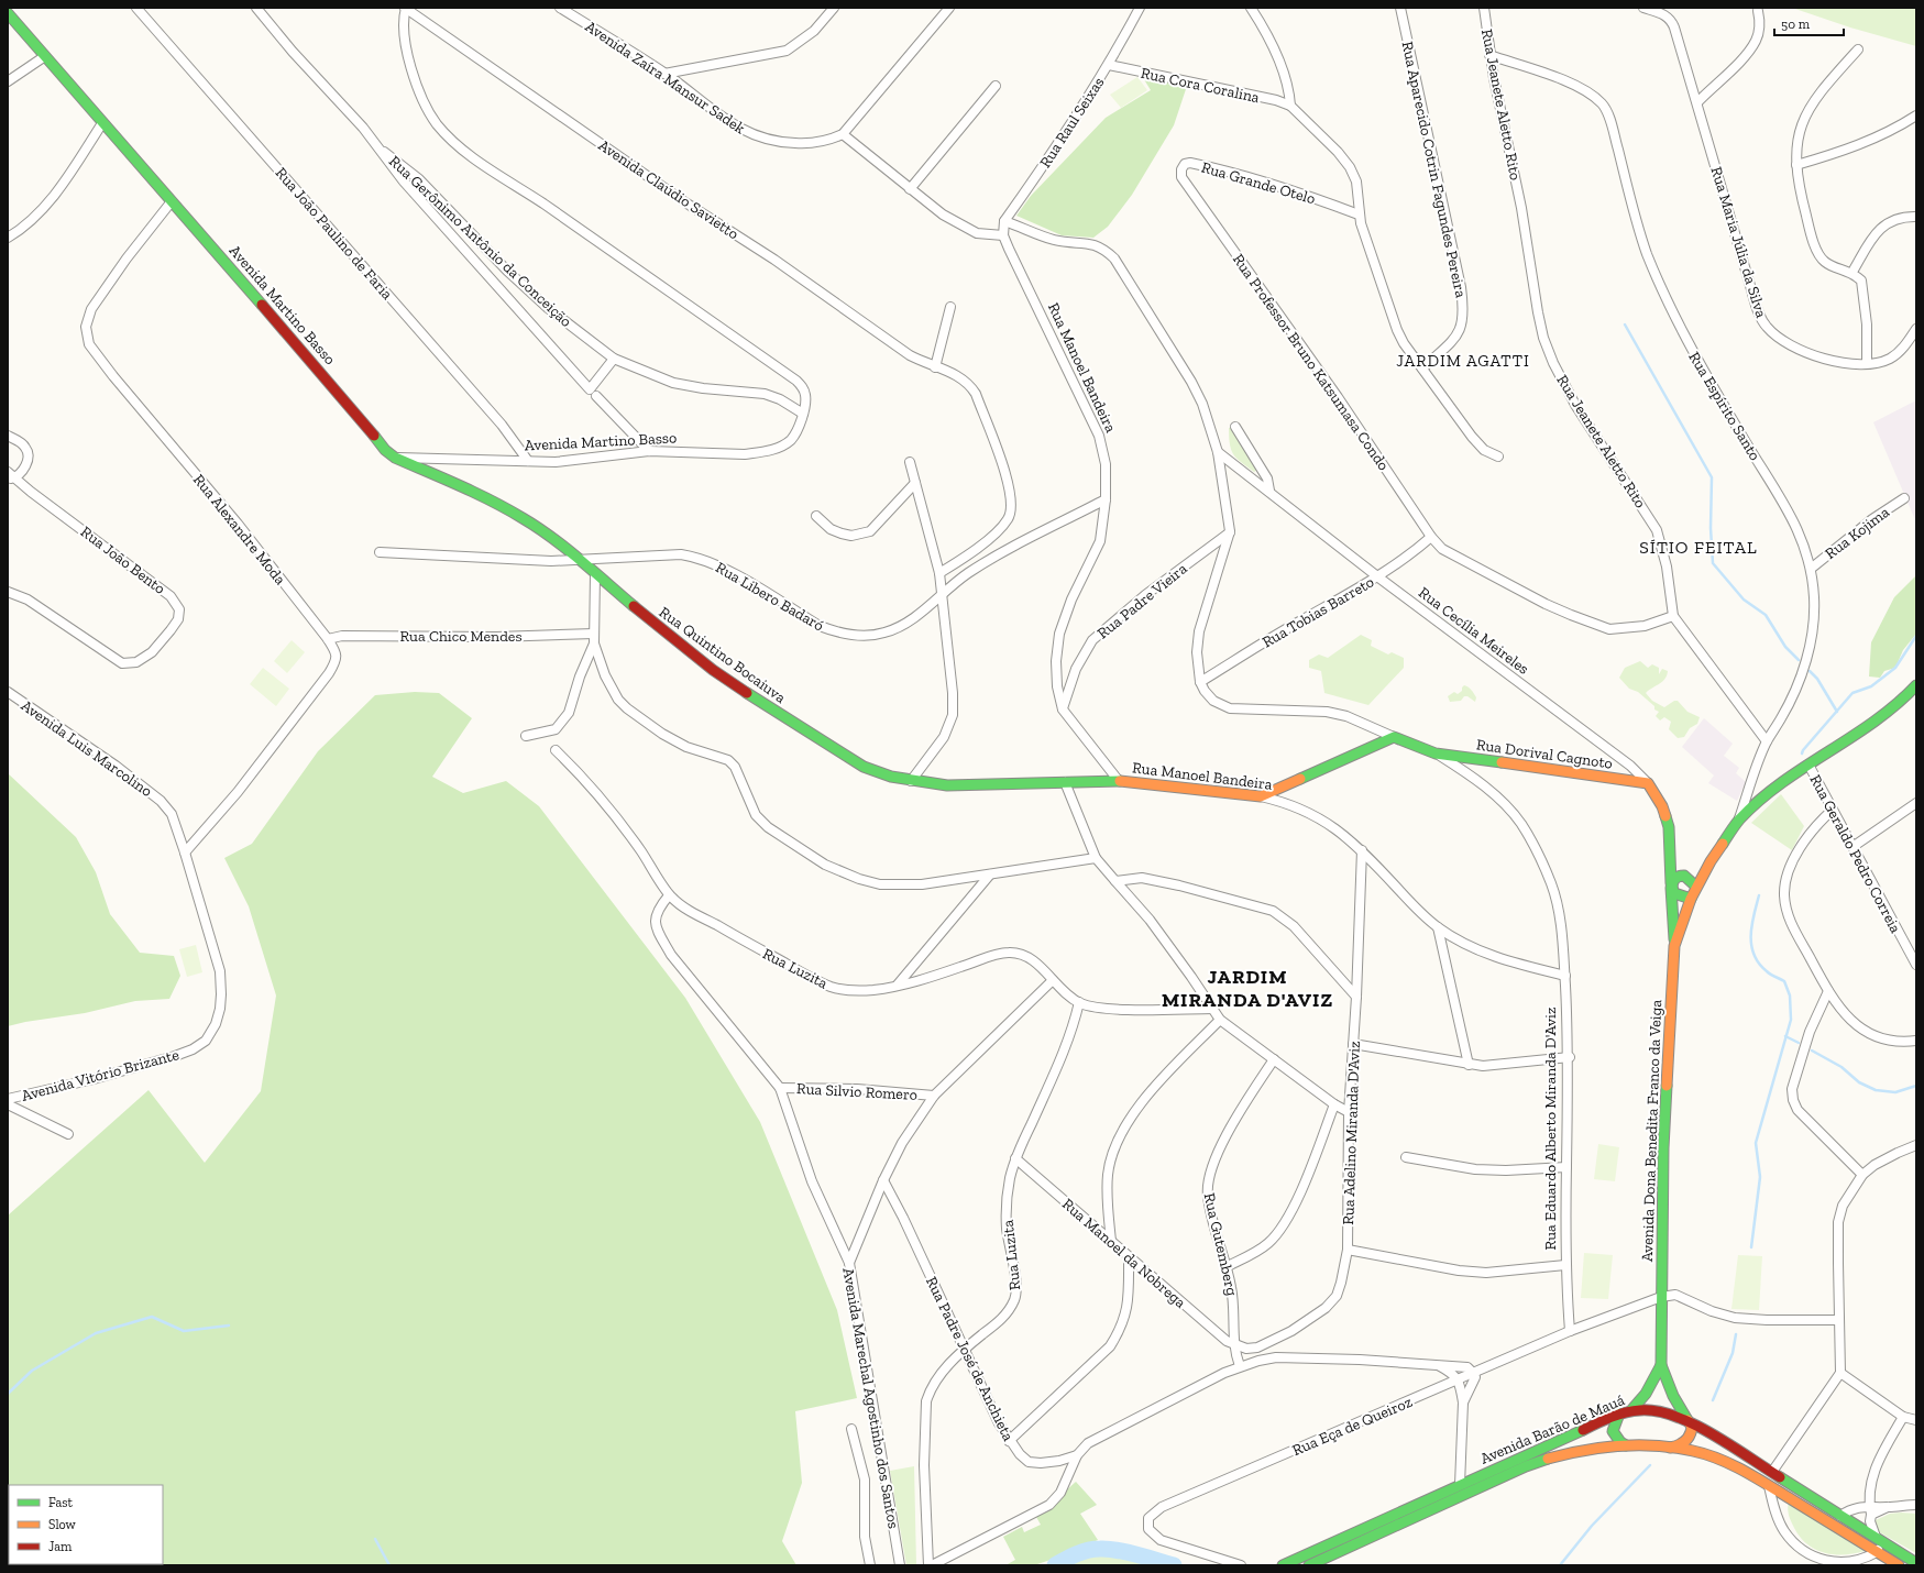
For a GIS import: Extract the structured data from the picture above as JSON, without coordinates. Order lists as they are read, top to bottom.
{
  "streets": {
    "main road": [
      "Avenida Martino Basso",
      "Rua Manoel Bandeira",
      "Rua Cecília Meireles",
      "Rua Quintino Bocaiuva",
      "Rua Dorival Cagnoto",
      "Rua Eduardo Alberto Miranda D'Aviz",
      "Avenida Dona Benedita Franco da Veiga",
      "Avenida Barão de Mauá"
    ],
    "street": [
      "Avenida Zaíra Mansur Sadek",
      "Rua Cora Coralina",
      "Rua Jeanete Aletto Rito",
      "Rua Raul Seixas",
      "Rua Aparecido Cotrin Fagundes Pereira",
      "Rua Grande Otelo",
      "Avenida Claúdio Savietto",
      "Rua João Paulino de Faria",
      "Rua Gerônimo Antônio da Conceição",
      "Rua Maria Júlia da Silva",
      "Rua Professor Bruno Katsumasa Condo",
      "Rua Espírito Santo",
      "Rua Alexandre Moda",
      "Rua Kojima",
      "Rua João Bento",
      "Rua Libero Badaró",
      "Rua Padre Vieira",
      "Rua Tobias Barreto",
      "Rua Chico Mendes",
      "Avenida Luis Marcolino",
      "Rua Geraldo Pedro Correia",
      "Rua Luzita",
      "Avenida Vitório Brizante",
      "Rua Silvio Romero",
      "Rua Adelino Miranda D'Aviz",
      "Rua Gutemberg",
      "Rua Manoel da Nobrega",
      "Rua Padre José de Anchieta",
      "Avenida Marechal Agostinho dos Santos",
      "Rua Eça de Queiroz"
    ]
  },
  "crossings": [
    ["Rua Cora Coralina", "Rua Raul Seixas"],
    ["Rua Jeanete Aletto Rito", "Rua Professor Bruno Katsumasa Condo"],
    ["Rua Jeanete Aletto Rito", "Rua Espírito Santo"],
    ["Rua Grande Otelo", "Rua Professor Bruno Katsumasa Condo"],
    ["Avenida Claúdio Savietto", "Avenida Martino Basso"],
    ["Rua João Paulino de Faria", "Avenida Martino Basso"],
    ["Rua Gerônimo Antônio da Conceição", "Avenida Martino Basso"],
    ["Avenida Martino Basso", "Rua Alexandre Moda"],
    ["Avenida Martino Basso", "Rua Quintino Bocaiuva"],
    ["Rua Professor Bruno Katsumasa Condo", "Rua Tobias Barreto"],
    ["Rua Manoel Bandeira", "Rua Libero Badaró"],
    ["Rua Manoel Bandeira", "Rua Padre Vieira"],
    ["Rua Manoel Bandeira", "Rua Quintino Bocaiuva"],
    ["Rua Manoel Bandeira", "Rua Eduardo Alberto Miranda D'Aviz"],
    ["Rua Manoel Bandeira", "Rua Adelino Miranda D'Aviz"],
    ["Rua Espírito Santo", "Rua Kojima"],
    ["Rua Alexandre Moda", "Rua Chico Mendes"],
    ["Rua Alexandre Moda", "Avenida Luis Marcolino"],
    ["Rua Alexandre Moda", "Avenida Vitório Brizante"],
    ["Rua Libero Badaró", "Rua Quintino Bocaiuva"],
    ["Rua Padre Vieira", "Rua Eduardo Alberto Miranda D'Aviz"],
    ["Rua Tobias Barreto", "Rua Cecília Meireles"],
    ["Rua Tobias Barreto", "Rua Eduardo Alberto Miranda D'Aviz"],
    ["Rua Cecília Meireles", "Rua Dorival Cagnoto"],
    ["Rua Cecília Meireles", "Avenida Dona Benedita Franco da Veiga"],
    ["Avenida Luis Marcolino", "Avenida Vitório Brizante"],
    ["Rua Dorival Cagnoto", "Rua Eduardo Alberto Miranda D'Aviz"],
    ["Rua Luzita", "Rua Manoel da Nobrega"],
    ["Rua Luzita", "Rua Padre José de Anchieta"],
    ["Rua Luzita", "Avenida Marechal Agostinho dos Santos"],
    ["Rua Silvio Romero", "Avenida Marechal Agostinho dos Santos"],
    ["Rua Eduardo Alberto Miranda D'Aviz", "Rua Eça de Queiroz"],
    ["Avenida Dona Benedita Franco da Veiga", "Rua Eça de Queiroz"],
    ["Rua Adelino Miranda D'Aviz", "Rua Gutemberg"],
    ["Rua Adelino Miranda D'Aviz", "Rua Manoel da Nobrega"],
    ["Rua Gutemberg", "Rua Manoel da Nobrega"],
    ["Rua Gutemberg", "Rua Padre José de Anchieta"],
    ["Rua Padre José de Anchieta", "Rua Eça de Queiroz"]
  ],
  "districts": ["JARDIM AGATTI", "SÍTIO FEITAL", "JARDIM MIRANDA D'AVIZ"],
  "legend": ["Fast", "Slow", "Jam"],
  "scale_bar": "50 m"
}
